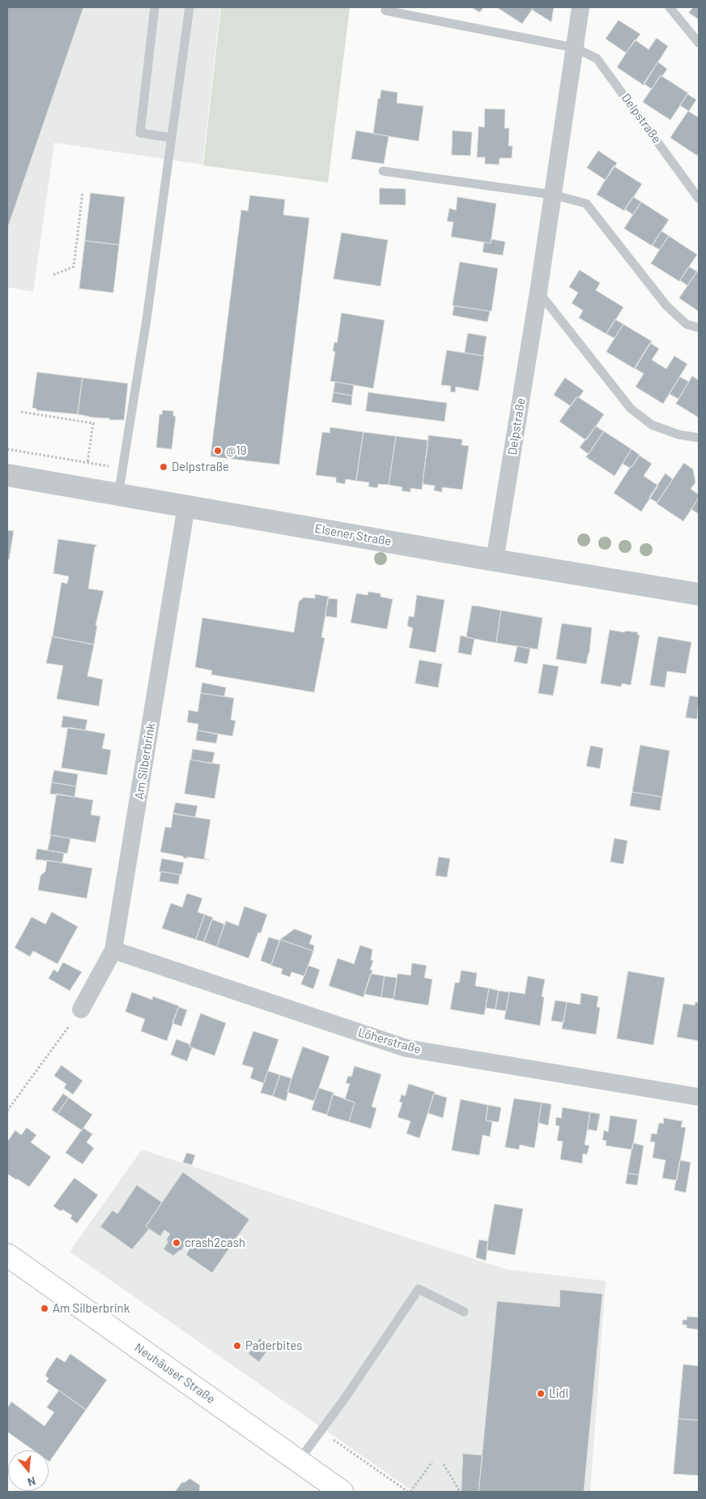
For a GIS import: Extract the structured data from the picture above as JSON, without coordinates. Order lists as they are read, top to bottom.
{
  "streets": {
    "main road": ["Neuhäuser Straße"],
    "street": [
      "Delpstraße",
      "Elsener Straße",
      "Am Silberbrink",
      "Löherstraße"
    ]
  },
  "crossings": [
    ["Delpstraße", "Elsener Straße"],
    ["Elsener Straße", "Am Silberbrink"],
    ["Am Silberbrink", "Löherstraße"]
  ],
  "places": [
    "@19",
    "Delpstraße",
    "crash2cash",
    "Am Silberbrink",
    "Paderbites",
    "Lidl"
  ],
  "north": "bottom"
}
